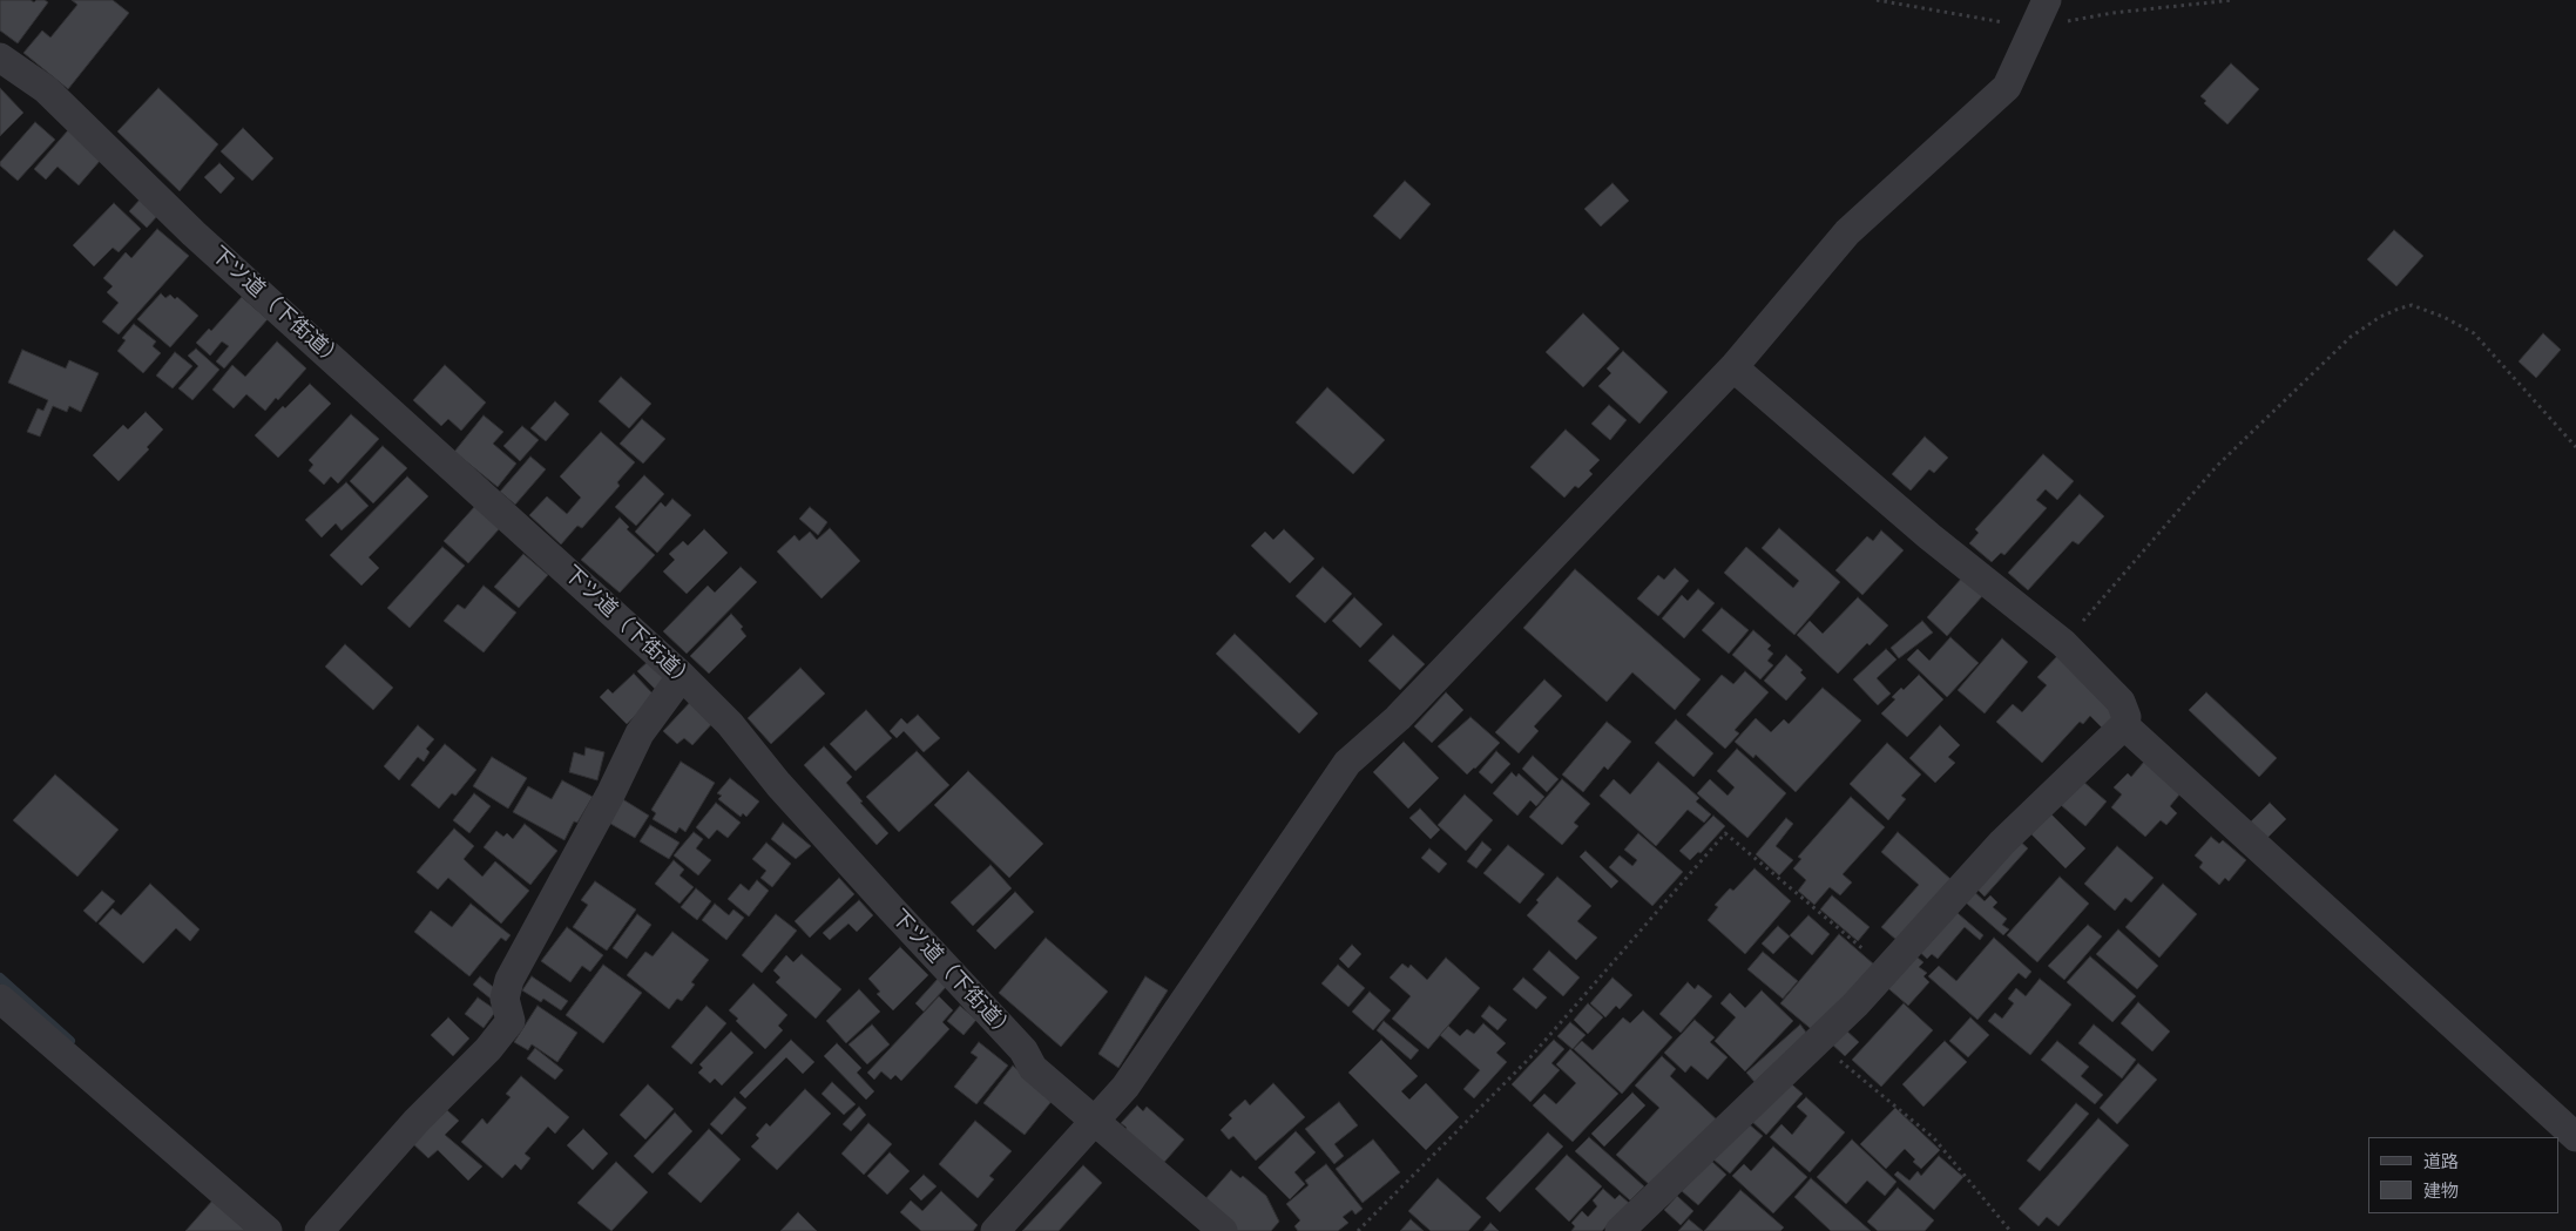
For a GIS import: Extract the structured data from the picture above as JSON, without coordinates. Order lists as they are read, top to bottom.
{
  "streets": {
    "street": ["下ツ道（下街道）"]
  },
  "legend": ["道路", "建物"]
}
